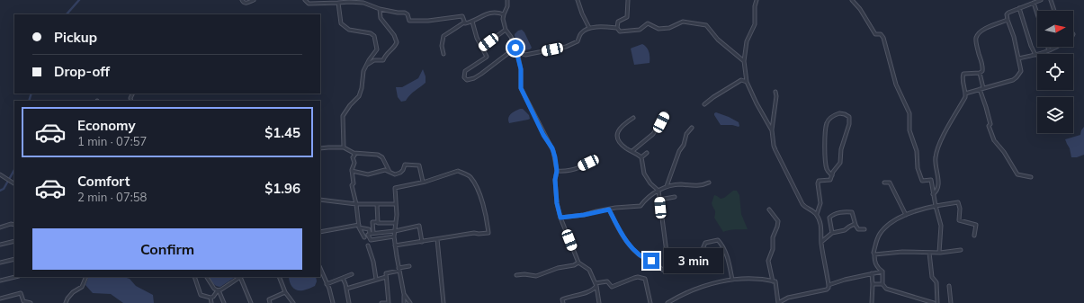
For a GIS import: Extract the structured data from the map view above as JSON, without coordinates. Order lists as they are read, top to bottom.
{
  "north": "right",
  "page": {
    "banner": ["Pickup", "Drop-off"],
    "list": [
      {
        "name": "Economy",
        "note": "1 min · 07:57",
        "value": "$1.45"
      },
      {
        "name": "Comfort",
        "note": "2 min · 07:58",
        "value": "$1.96"
      }
    ],
    "buttons": "Confirm",
    "bubble": "3 min"
  }
}
